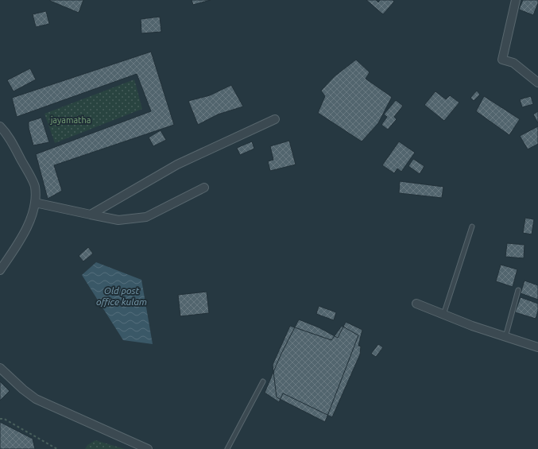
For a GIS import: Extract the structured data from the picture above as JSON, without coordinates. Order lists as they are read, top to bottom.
{
  "water": ["Old post office kulam"],
  "parks": ["jayamatha"]
}
